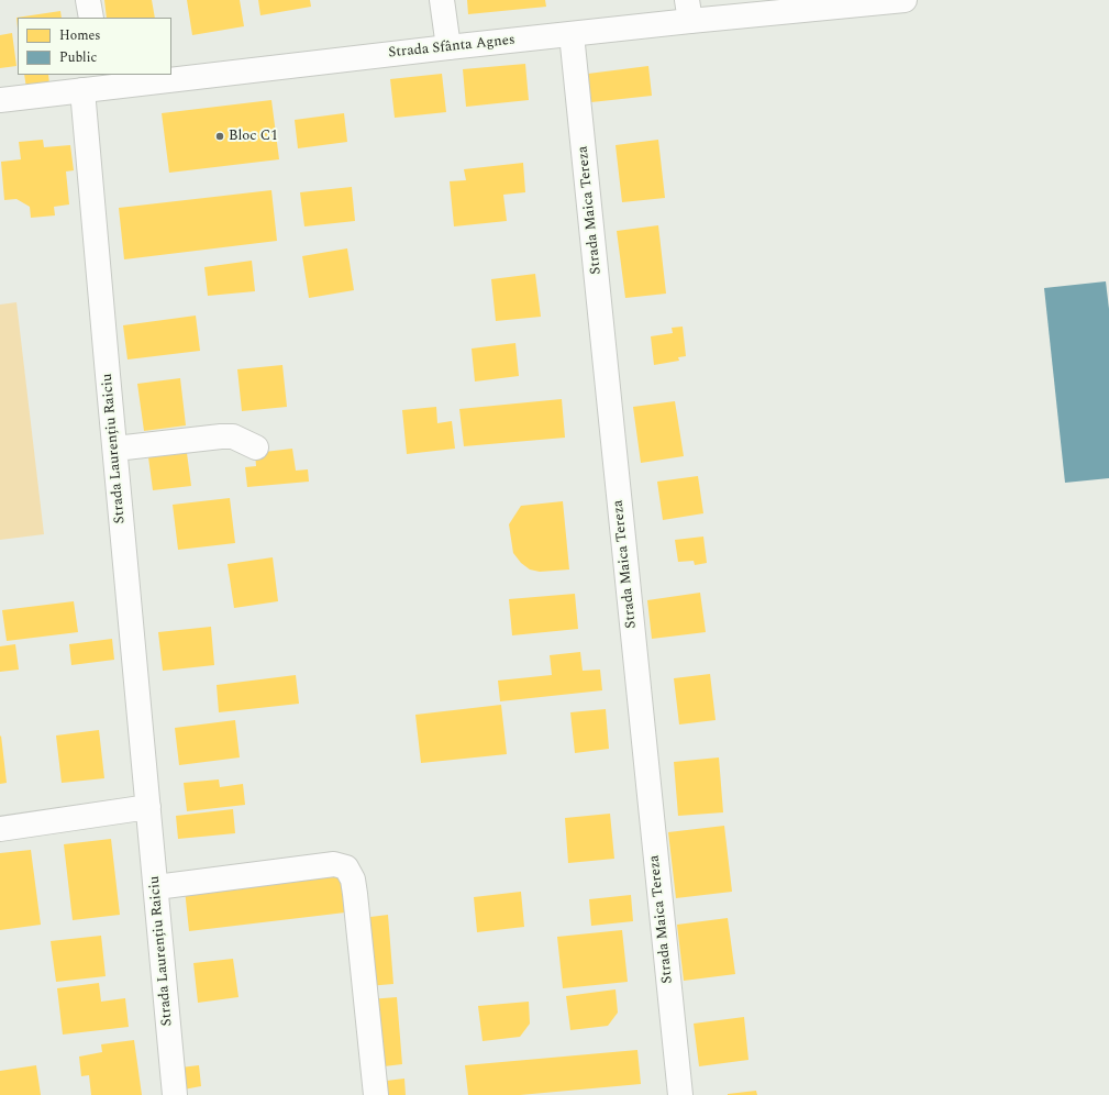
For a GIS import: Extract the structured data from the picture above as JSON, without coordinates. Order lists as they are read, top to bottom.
{
  "streets": {
    "street": ["Strada Sfânta Agnes", "Strada Maica Tereza", "Strada Laurențiu Raiciu"]
  },
  "crossings": [
    ["Strada Sfânta Agnes", "Strada Maica Tereza"],
    ["Strada Sfânta Agnes", "Strada Laurențiu Raiciu"]
  ],
  "places": ["Bloc C1"],
  "legend": ["Homes", "Public"]
}
